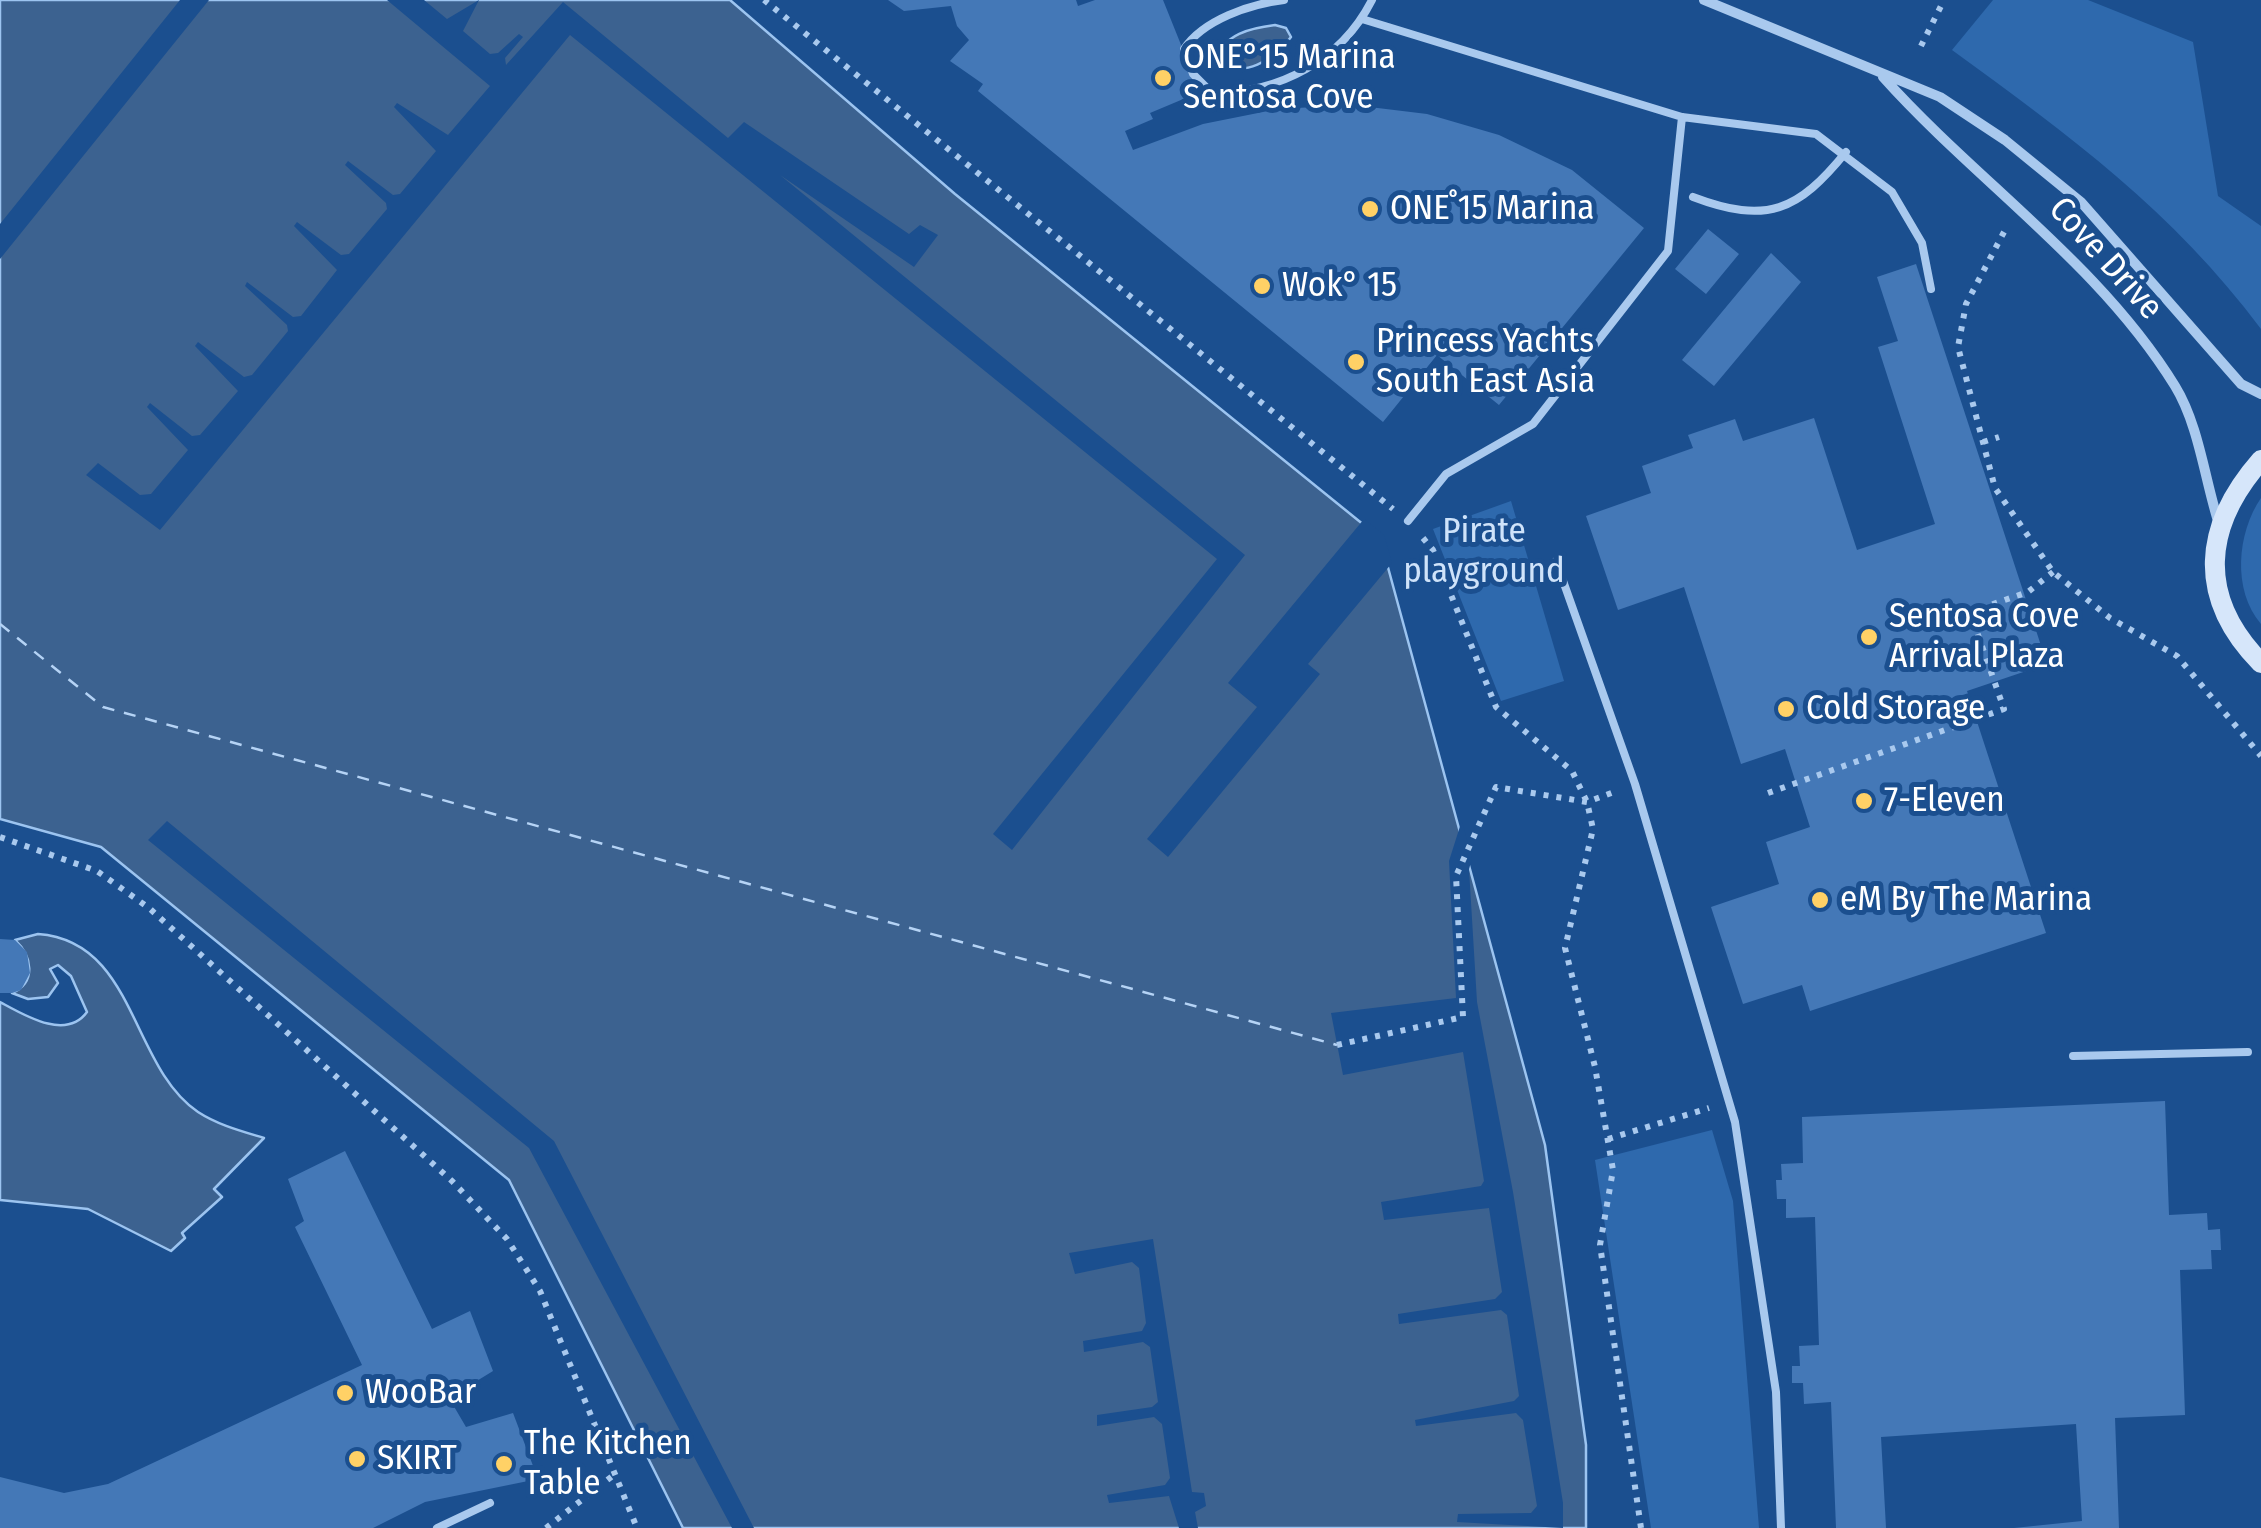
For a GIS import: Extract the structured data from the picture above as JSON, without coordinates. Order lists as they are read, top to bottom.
{
  "streets": {
    "street": ["Cove Drive"]
  },
  "parks": ["Pirate playground"],
  "places": [
    "ONE°15 Marina Sentosa Cove",
    "ONE ̊15 Marina",
    "Wok° 15",
    "Princess Yachts South East Asia",
    "Sentosa Cove Arrival Plaza",
    "Cold Storage",
    "7-Eleven",
    "eM By The Marina",
    "WooBar",
    "SKIRT",
    "The Kitchen Table"
  ]
}
